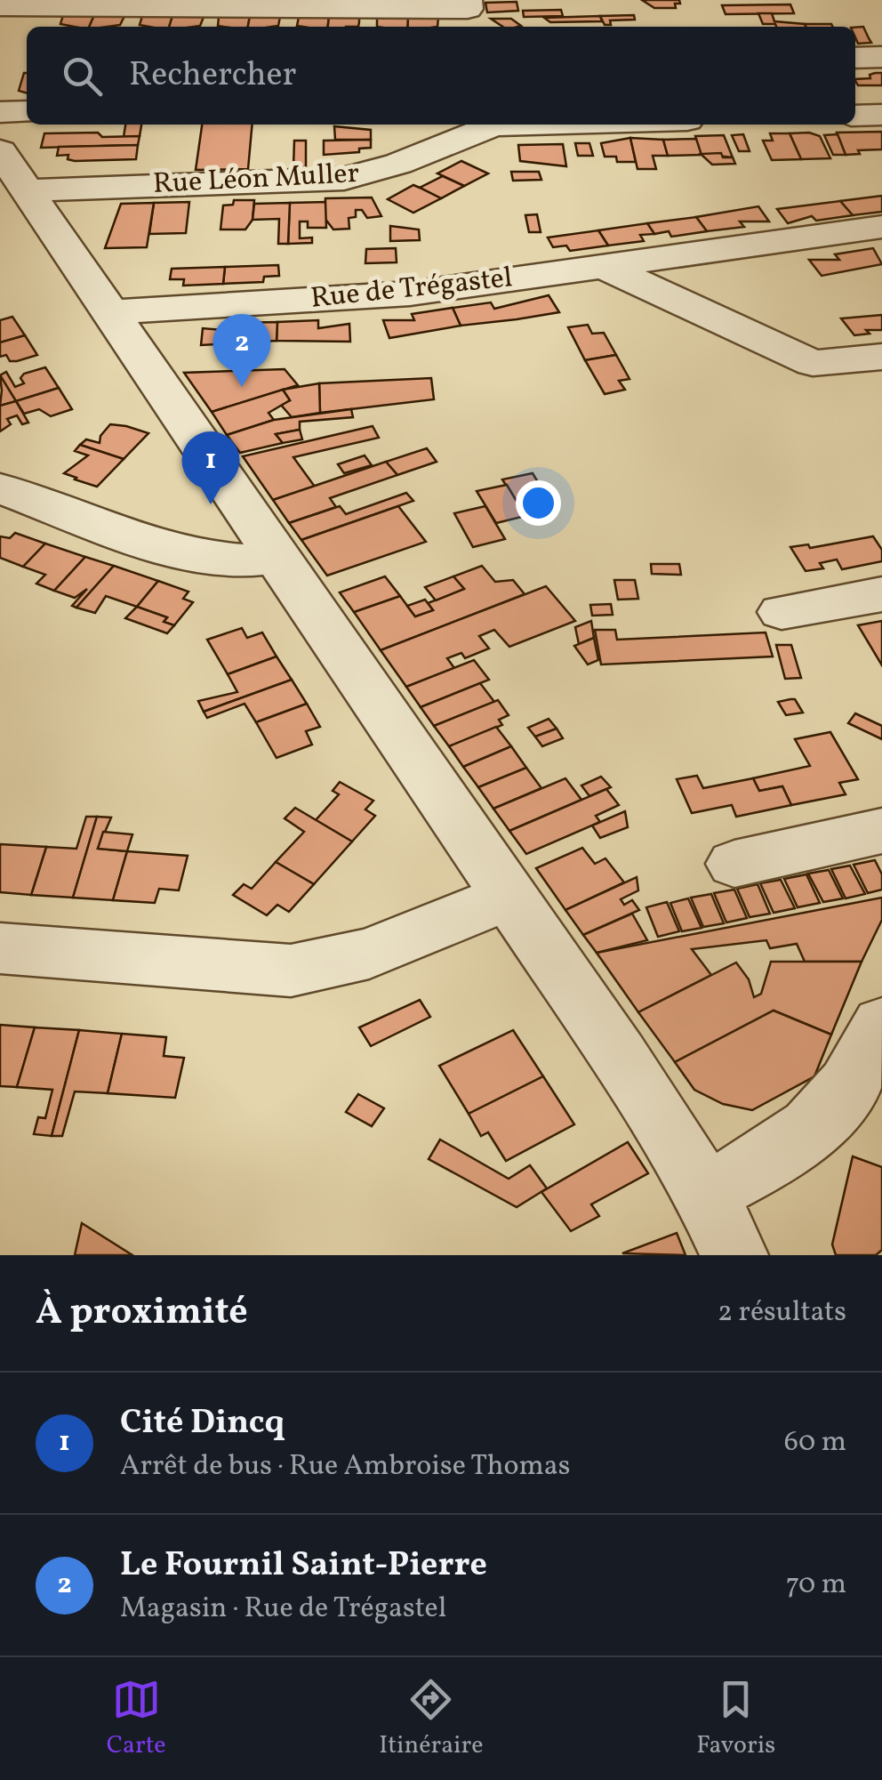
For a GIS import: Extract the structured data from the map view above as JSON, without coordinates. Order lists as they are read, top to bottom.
{
  "streets": {
    "street": ["Rue Léon Muller", "Rue de Trégastel"]
  },
  "page": {
    "search": "Rechercher",
    "pins": ["2", "1"],
    "heading": ["À proximité", "2 résultats"],
    "list": [
      {
        "mark": "1",
        "name": "Cité Dincq",
        "note": "Arrêt de bus · Rue Ambroise Thomas",
        "value": "60 m"
      },
      {
        "mark": "2",
        "name": "Le Fournil Saint-Pierre",
        "note": "Magasin · Rue de Trégastel",
        "value": "70 m"
      }
    ],
    "nav": ["Carte", "Itinéraire", "Favoris"]
  }
}
